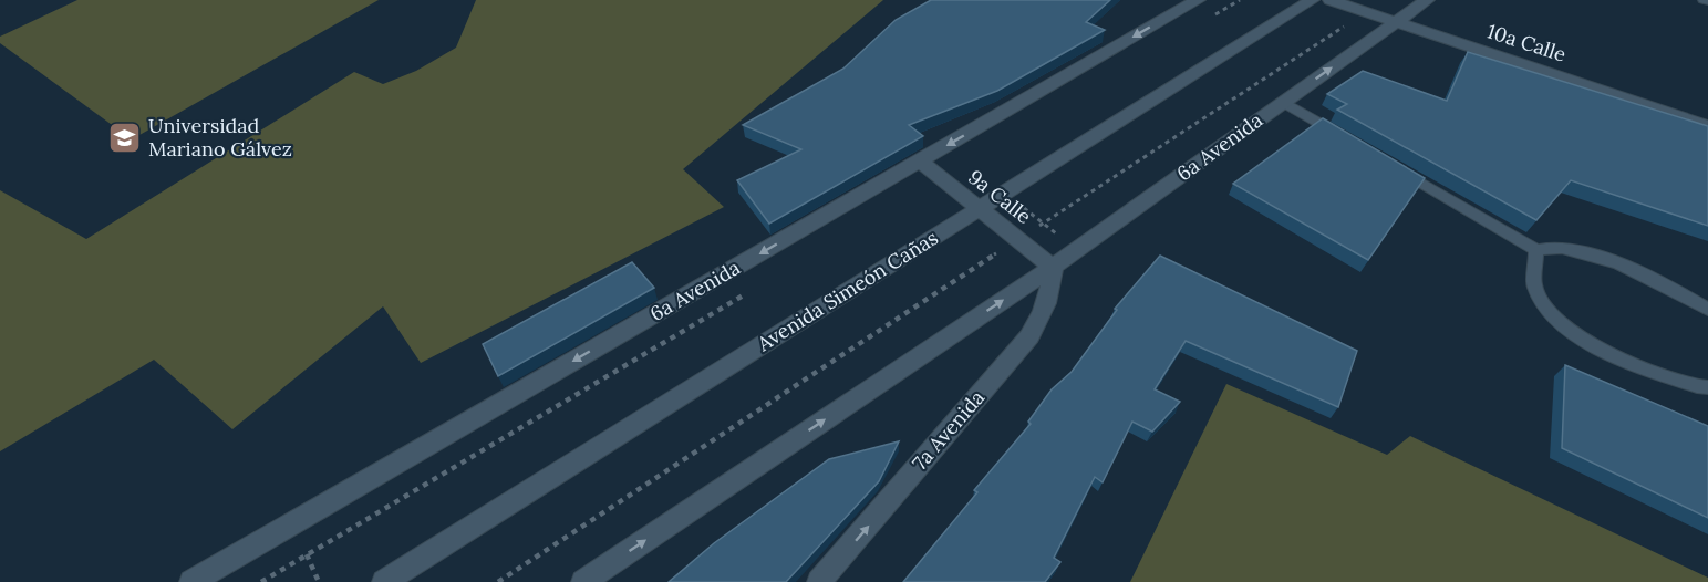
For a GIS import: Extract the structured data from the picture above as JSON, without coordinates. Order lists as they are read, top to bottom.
{
  "streets": {
    "street": [
      "10a Calle",
      "6a Avenida",
      "9a Calle",
      "Avenida Simeón Cañas",
      "7a Avenida"
    ]
  },
  "crossings": [
    ["10a Calle", "6a Avenida"],
    ["6a Avenida", "9a Calle"],
    ["6a Avenida", "7a Avenida"],
    ["9a Calle", "Avenida Simeón Cañas"],
    ["9a Calle", "7a Avenida"]
  ],
  "one_way": ["7a Avenida"],
  "places": {
    "school or university": ["Universidad Mariano Gálvez"]
  }
}
